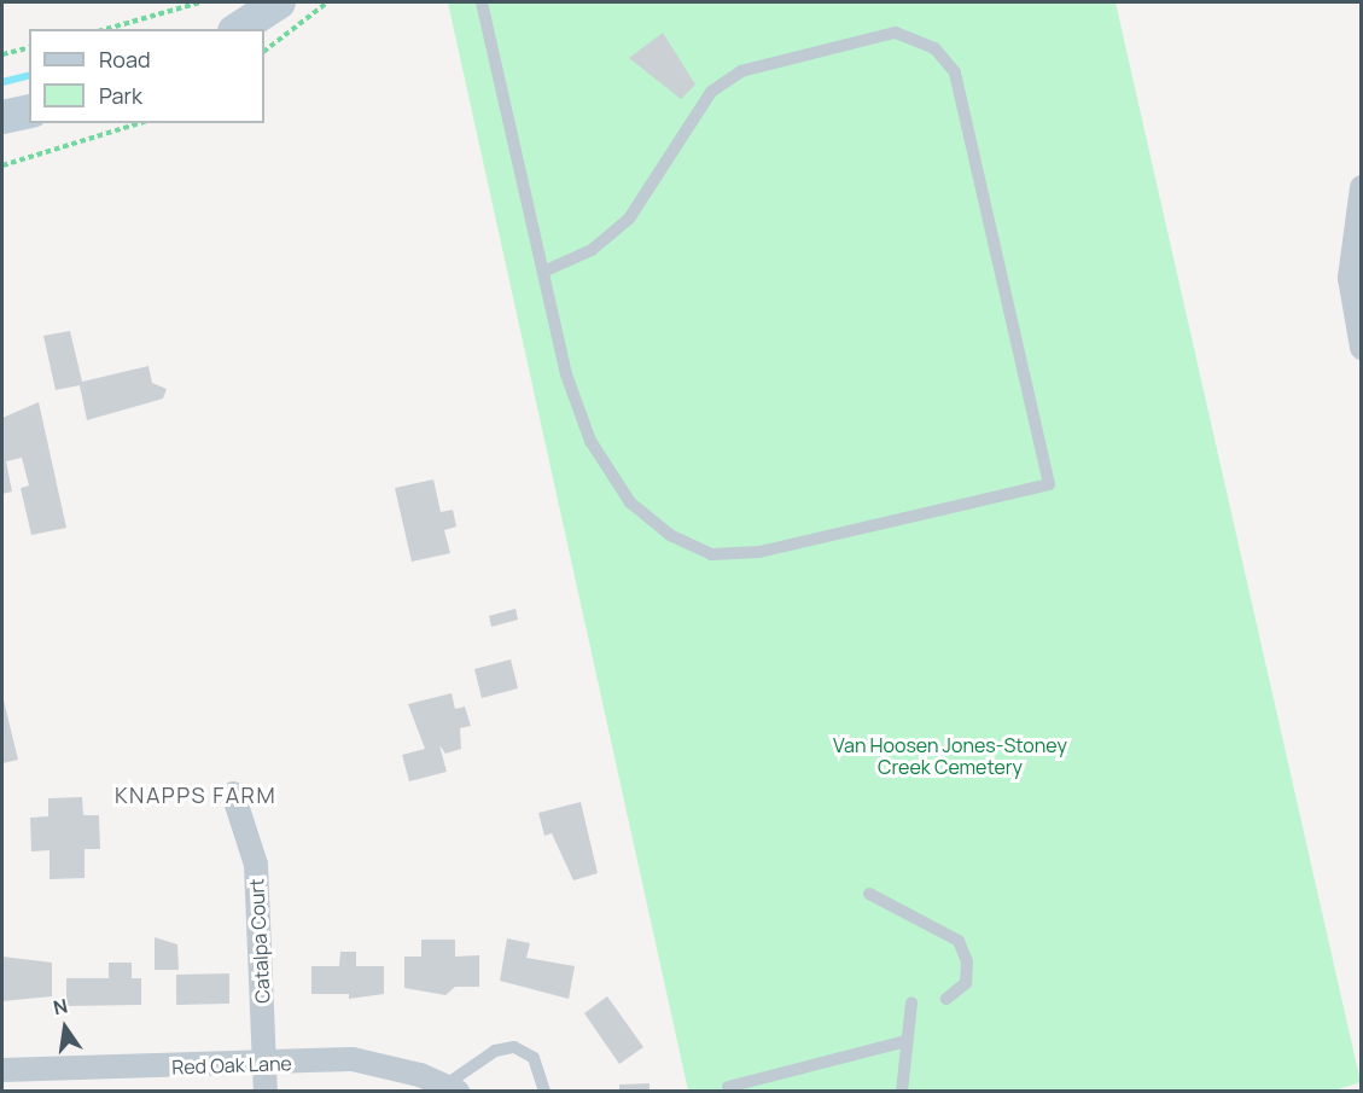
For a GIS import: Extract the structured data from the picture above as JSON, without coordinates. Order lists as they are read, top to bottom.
{
  "streets": {
    "street": ["Catalpa Court", "Red Oak Lane"]
  },
  "crossings": [
    ["Catalpa Court", "Red Oak Lane"]
  ],
  "districts": ["KNAPPS FARM"],
  "parks": ["Van Hoosen Jones-Stoney Creek Cemetery"],
  "legend": ["Road", "Park"],
  "north": "top"
}
